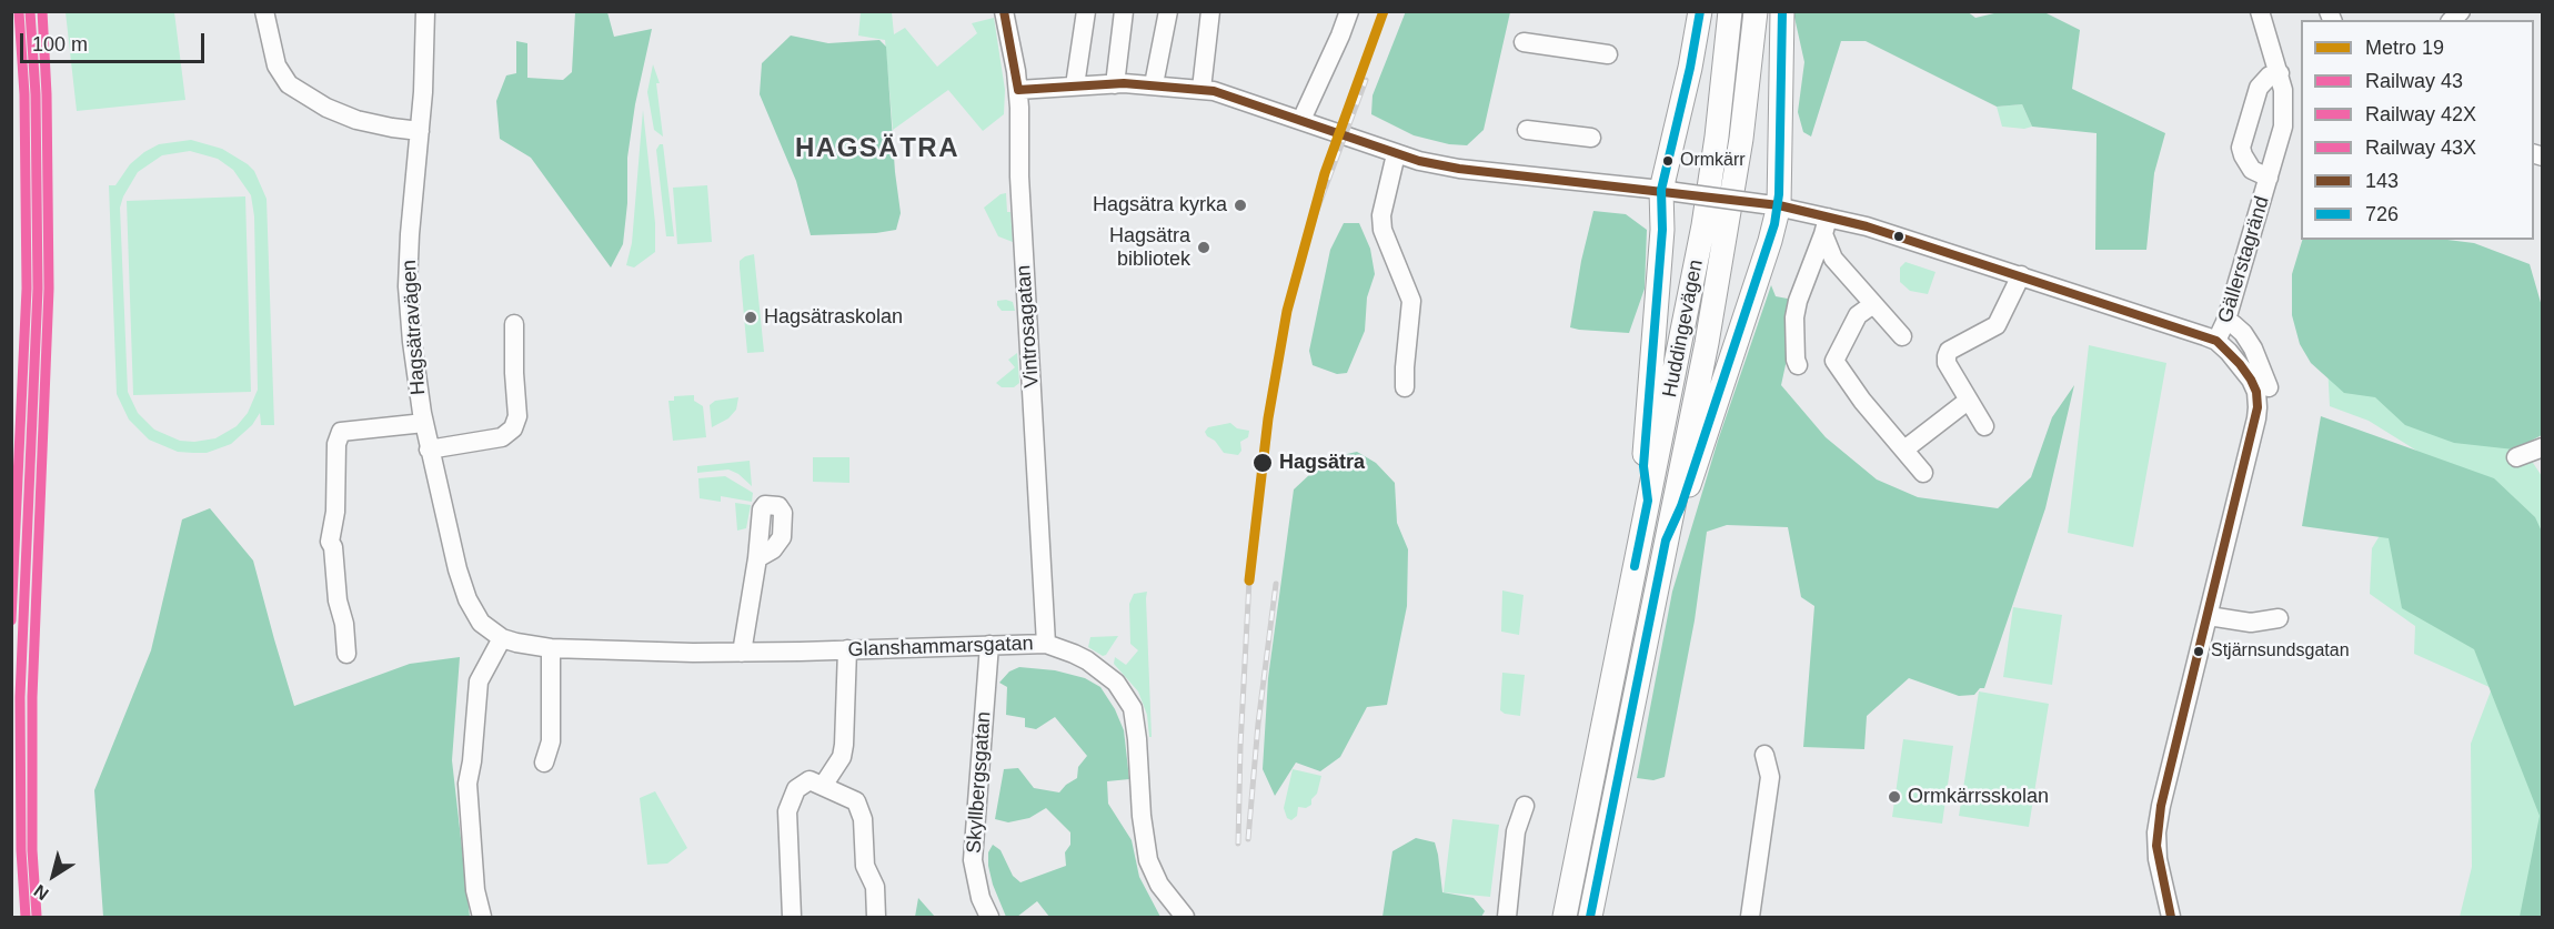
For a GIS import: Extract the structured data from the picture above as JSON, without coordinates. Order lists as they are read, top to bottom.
{
  "streets": {
    "main road": ["Huddingevägen"],
    "street": [
      "Gällerstagränd",
      "Vintrosagatan",
      "Hagsätravägen",
      "Glanshammarsgatan",
      "Skyllbergsgatan"
    ]
  },
  "crossings": [
    ["Vintrosagatan", "Glanshammarsgatan"],
    ["Hagsätravägen", "Glanshammarsgatan"],
    ["Glanshammarsgatan", "Skyllbergsgatan"]
  ],
  "districts": ["HAGSÄTRA"],
  "places": [
    "Ormkärr",
    "Hagsätra kyrka",
    "Hagsätra bibliotek",
    "Hagsätraskolan",
    "Hagsätra",
    "Stjärnsundsgatan",
    "Ormkärrsskolan"
  ],
  "lines": [
    "metro line 19",
    "rail line 43",
    "rail line 42X",
    "transit line 143",
    "transit line 726",
    "rail line 43X"
  ],
  "legend": [
    "Metro 19",
    "Railway 43",
    "Railway 42X",
    "Railway 43X",
    "143",
    "726"
  ],
  "scale_bar": "100 m",
  "north": "bottom left"
}
